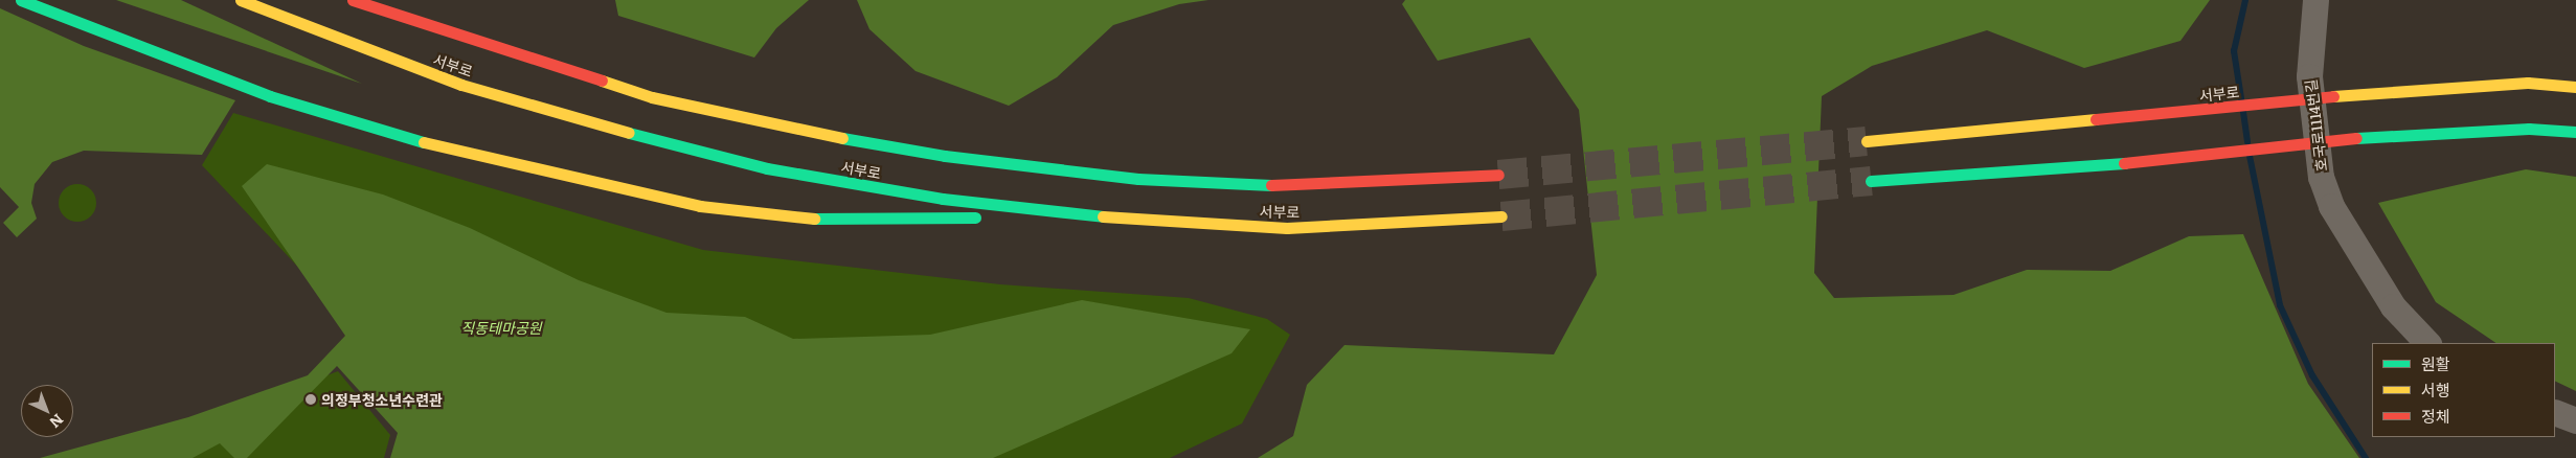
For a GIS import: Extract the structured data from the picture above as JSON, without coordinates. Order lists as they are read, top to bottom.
{
  "streets": {
    "highway": ["서부로"],
    "street": ["호국로1114번길"]
  },
  "parks": ["직동테마공원"],
  "places": ["의정부청소년수련관"],
  "legend": ["원활", "서행", "정체"],
  "north": "bottom right"
}
